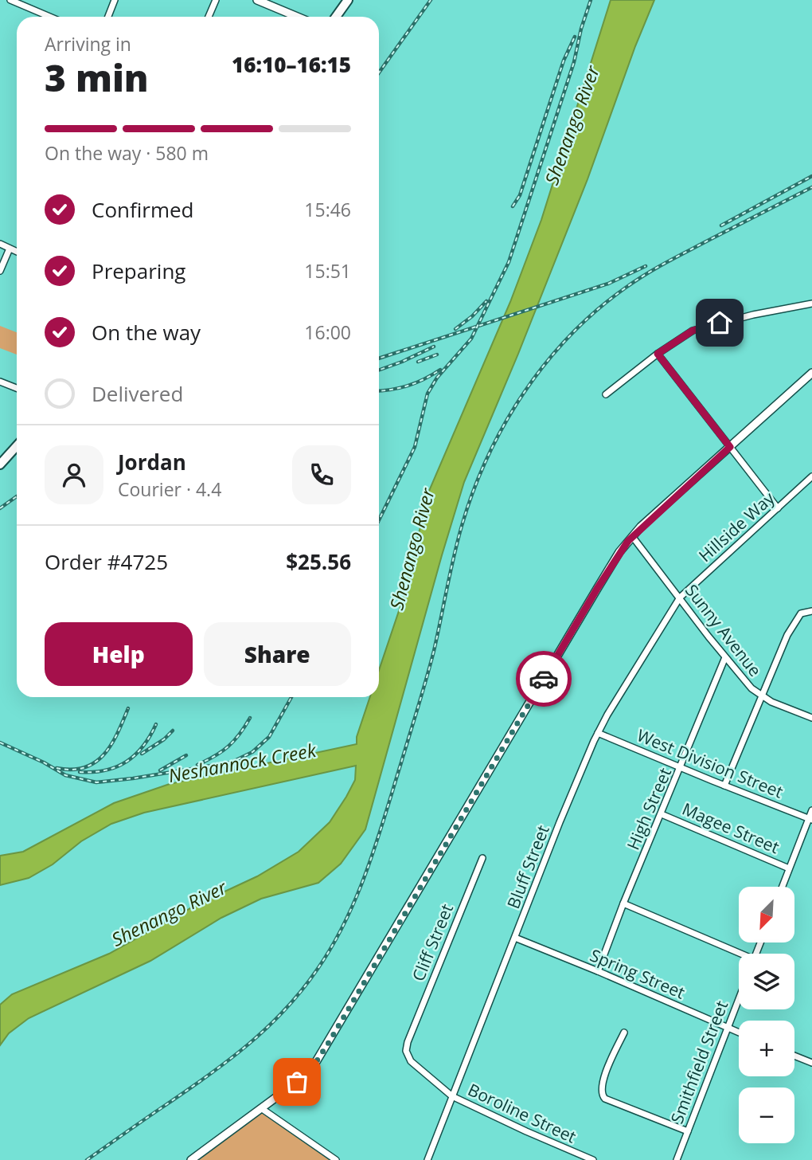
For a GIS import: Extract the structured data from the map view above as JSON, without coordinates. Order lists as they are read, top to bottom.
{
  "streets": {
    "street": [
      "Hillside Way",
      "Sunny Avenue",
      "West Division Street",
      "High Street",
      "Magee Street",
      "Bluff Street",
      "Cliff Street",
      "Spring Street",
      "Smithfield Street",
      "Boroline Street"
    ]
  },
  "crossings": [
    ["Hillside Way", "Sunny Avenue"],
    ["Hillside Way", "Bluff Street"],
    ["Sunny Avenue", "High Street"],
    ["Sunny Avenue", "Bluff Street"],
    ["West Division Street", "High Street"],
    ["West Division Street", "Bluff Street"],
    ["High Street", "Magee Street"],
    ["High Street", "Spring Street"],
    ["Bluff Street", "Spring Street"],
    ["Bluff Street", "Boroline Street"],
    ["Cliff Street", "Boroline Street"],
    ["Spring Street", "Smithfield Street"]
  ],
  "water": ["Shenango River", "Neshannock Creek"],
  "north": "bottom left",
  "page": {
    "heading": ["3 min", "Arriving in", "16:10–16:15"],
    "panel": [
      "Jordan",
      "Courier · 4.4",
      "Order #4725",
      "$25.56"
    ],
    "bar": "On the way · 580 m",
    "list": [
      ["Confirmed", "15:46"],
      ["Preparing", "15:51"],
      ["On the way", "16:00"],
      "Delivered"
    ],
    "buttons": ["Help", "Share"],
    "map_buttons": ["+", "−"]
  }
}
